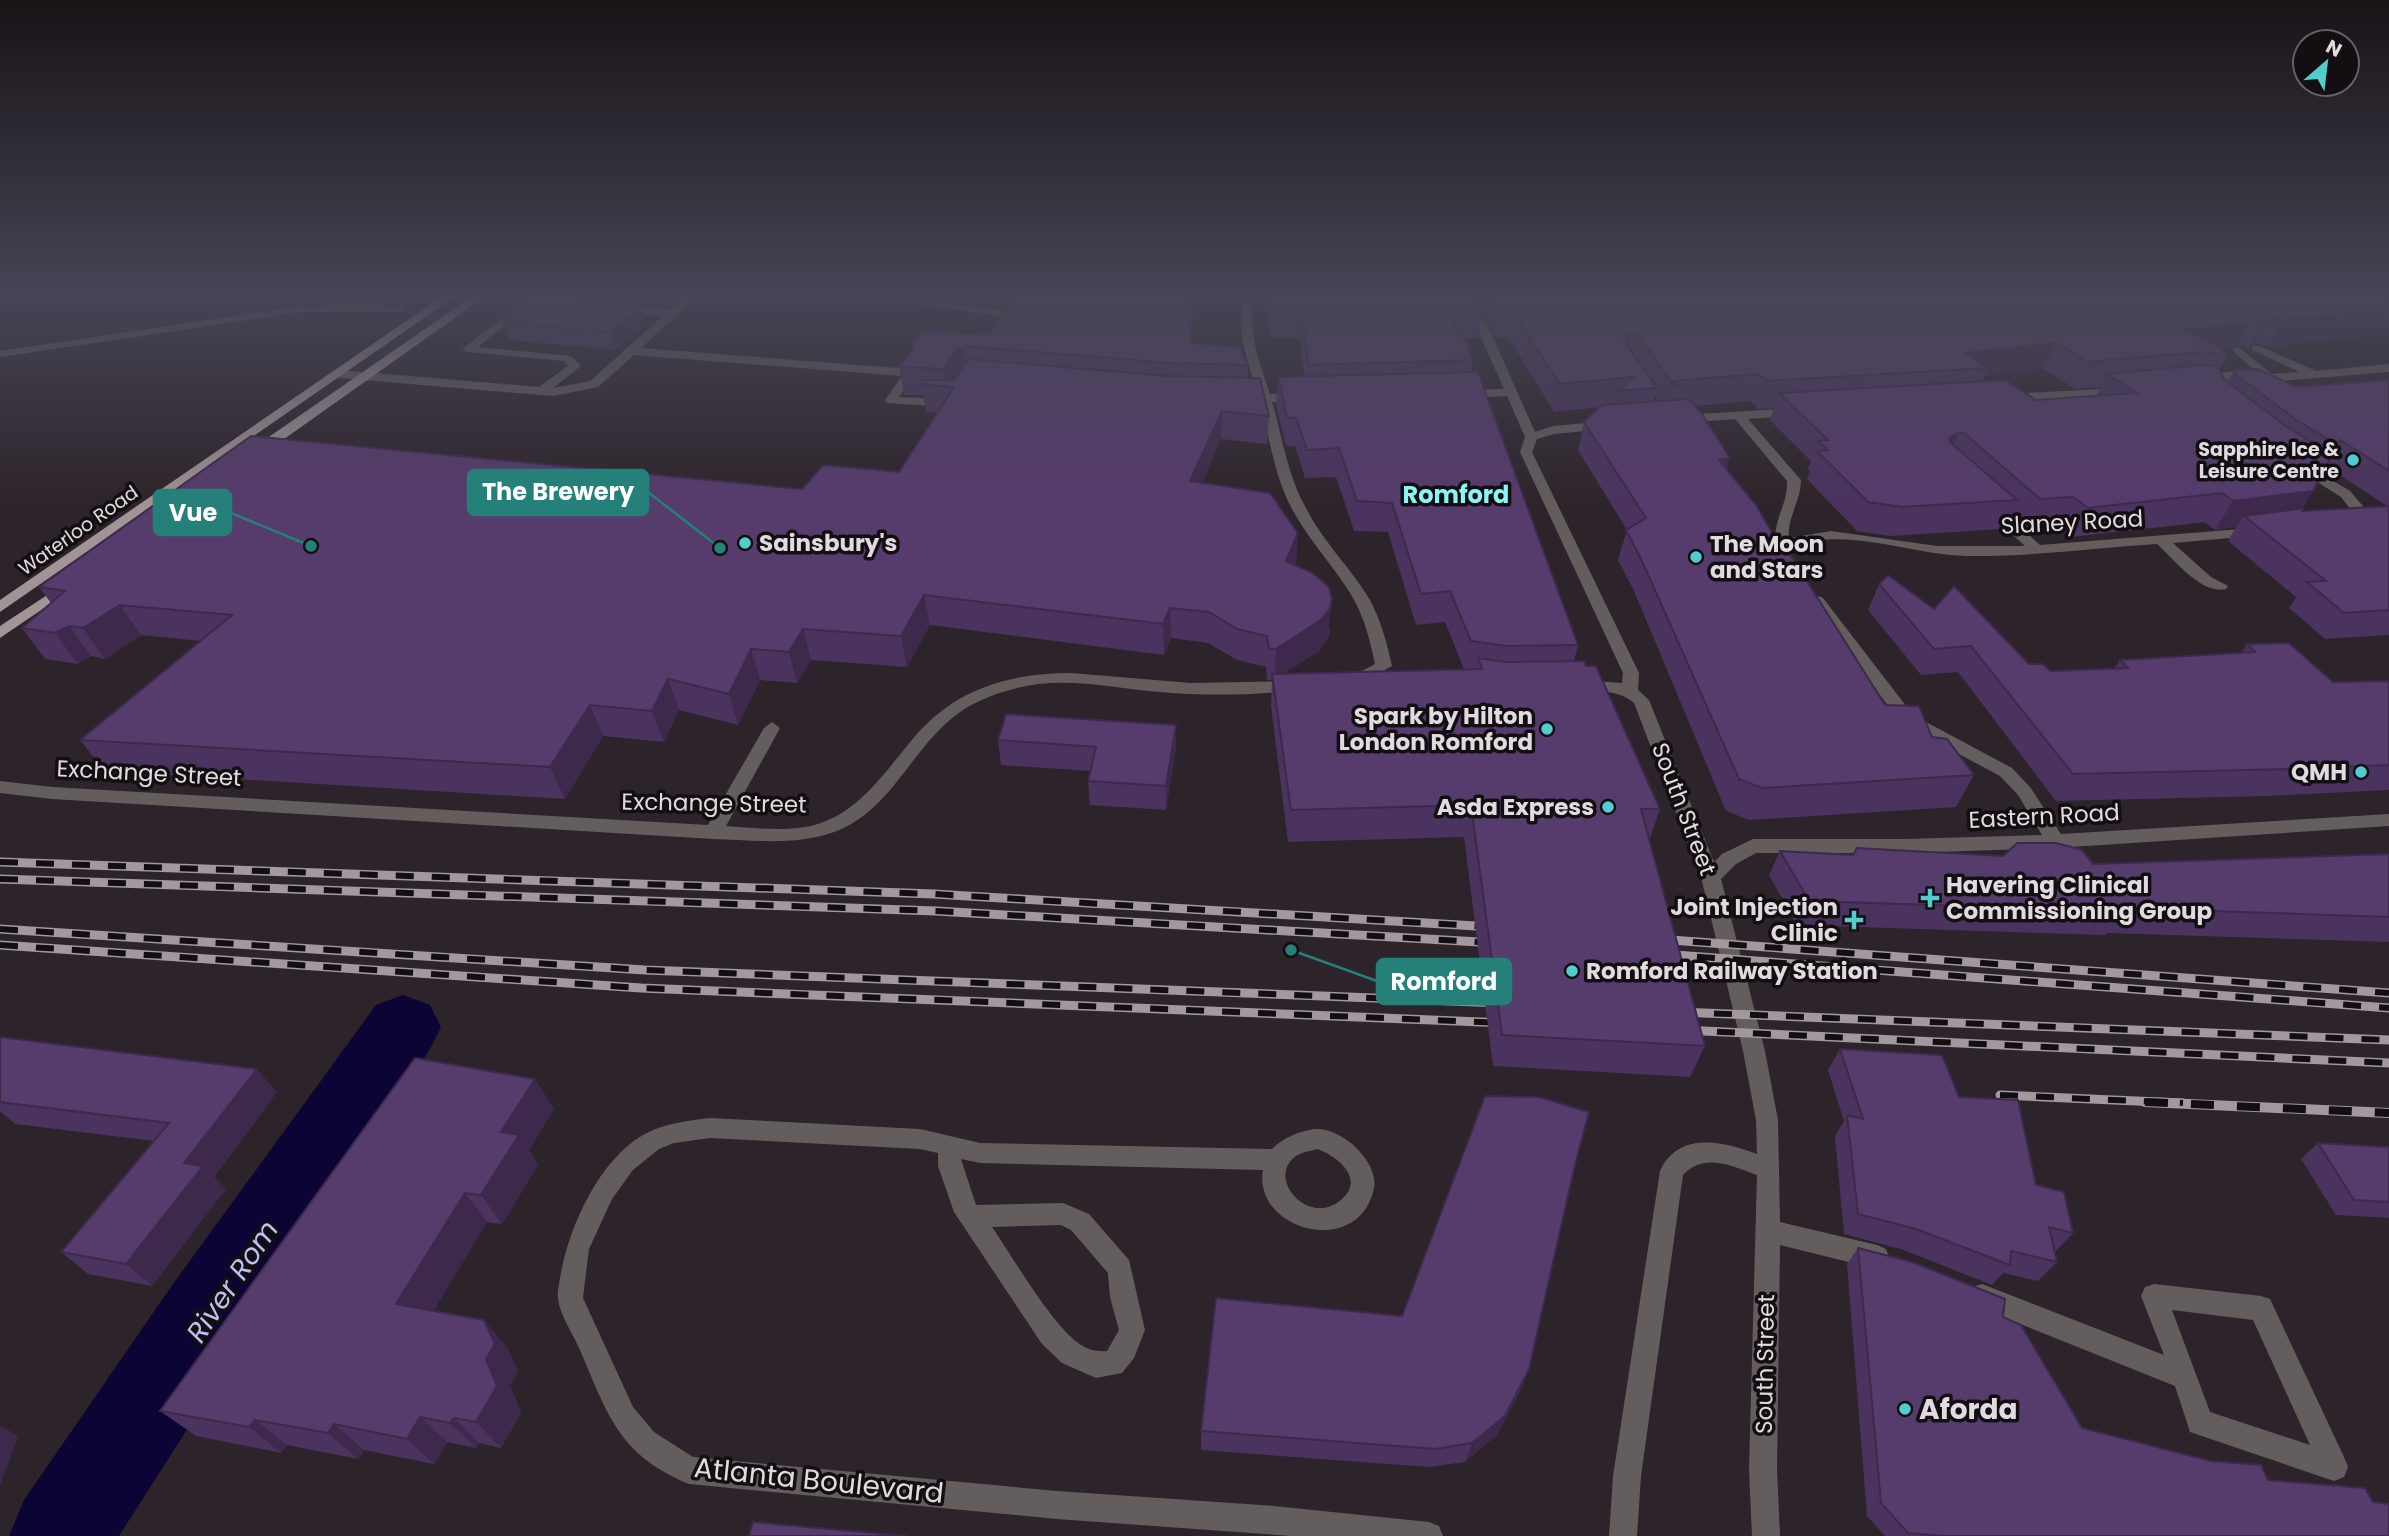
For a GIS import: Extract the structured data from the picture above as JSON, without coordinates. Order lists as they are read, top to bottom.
{
  "streets": {
    "main road": ["Waterloo Road"],
    "street": [
      "Slaney Road",
      "Exchange Street",
      "South Street",
      "Eastern Road",
      "Atlanta Boulevard"
    ]
  },
  "crossings": [
    ["South Street", "Eastern Road"]
  ],
  "districts": ["Romford"],
  "water": ["River Rom"],
  "places": {
    "other": [
      "Sapphire Ice & Leisure Centre",
      "Sainsbury's",
      "Vue",
      "The Brewery",
      "The Moon and Stars",
      "Spark by Hilton London Romford",
      "QMH",
      "Asda Express",
      "Romford",
      "Romford Railway Station",
      "Aforda"
    ],
    "health": ["Havering Clinical Commissioning Group", "Joint Injection Clinic"]
  },
  "north": "top right"
}
